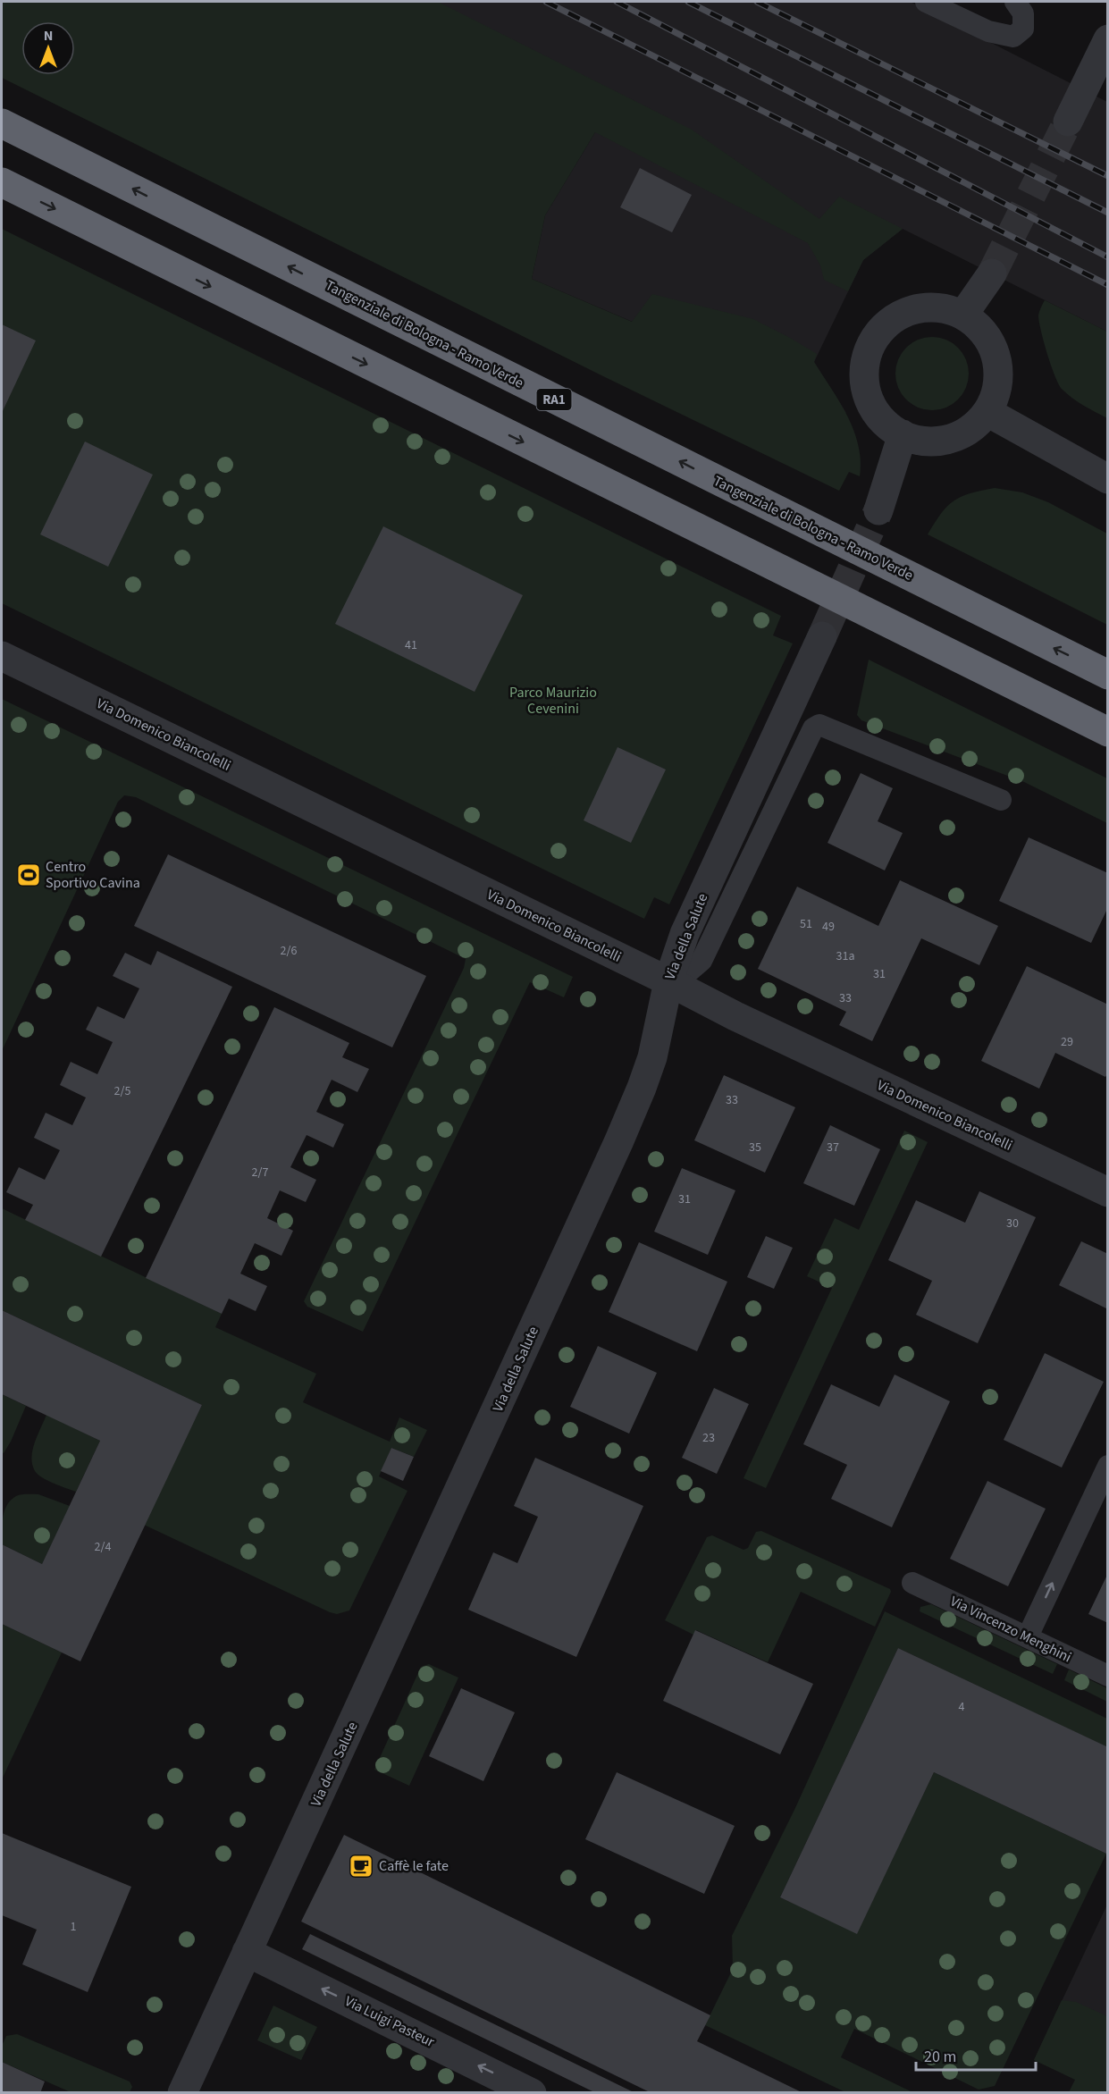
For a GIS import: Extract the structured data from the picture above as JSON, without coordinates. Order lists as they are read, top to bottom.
{
  "streets": {
    "highway": ["Tangenziale di Bologna - Ramo Verde", "RA1"],
    "street": ["Via Domenico Biancolelli", "Via della Salute", "Via Luigi Pasteur"],
    "lane": ["Via Vincenzo Menghini"]
  },
  "crossings": [
    ["Via Domenico Biancolelli", "Via della Salute"],
    ["Via della Salute", "Via Luigi Pasteur"]
  ],
  "one_way": ["Via Luigi Pasteur"],
  "parks": ["Parco Maurizio Cevenini"],
  "places": {
    "sports": ["Centro Sportivo Cavina"],
    "cafe": ["Caffè le fate"]
  },
  "house_numbers": [
    "41",
    "51",
    "49",
    "2/6",
    "31a",
    "31",
    "33",
    "29",
    "2/5",
    "33",
    "35",
    "37",
    "2/7",
    "31",
    "30",
    "23",
    "2/4",
    "4",
    "1"
  ],
  "scale_bar": "20 m",
  "north": "top"
}
